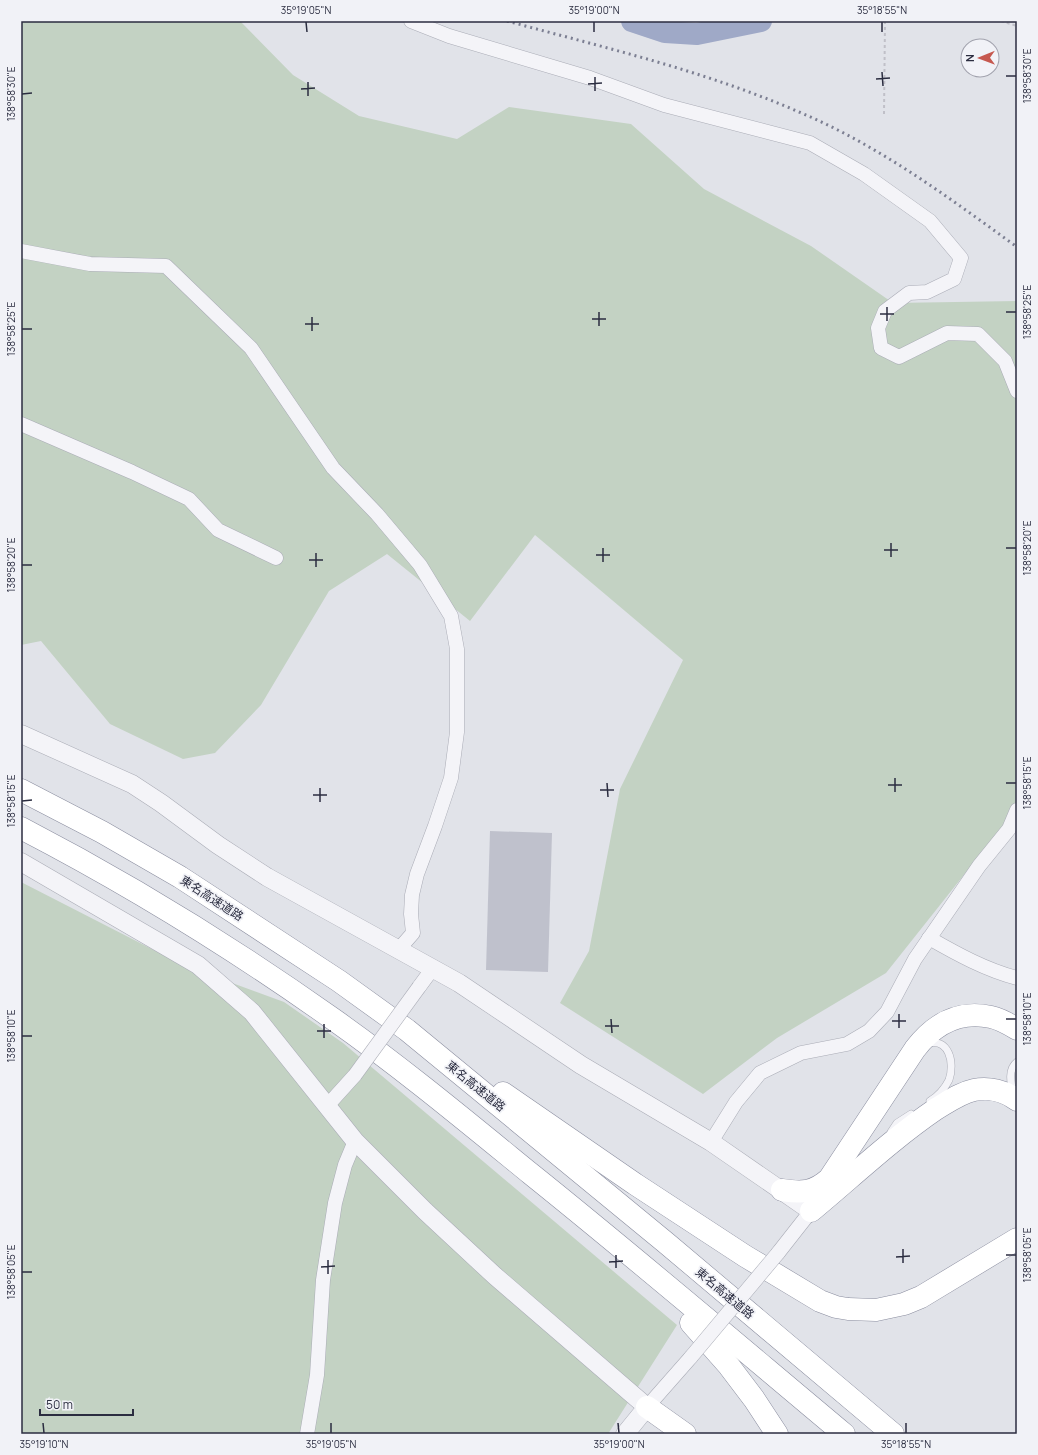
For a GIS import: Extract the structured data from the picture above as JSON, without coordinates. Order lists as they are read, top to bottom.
{
  "streets": {
    "highway": ["東名高速道路"]
  },
  "scale_bar": "50 m",
  "north": "left",
  "coordinates": [
    "35°19'05\"N",
    "35°19'00\"N",
    "35°18'55\"N",
    "138°58'30\"E",
    "138°58'25\"E",
    "138°58'20\"E",
    "138°58'15\"E",
    "138°58'10\"E",
    "138°58'05\"E",
    "35°19'10\"N"
  ]
}
